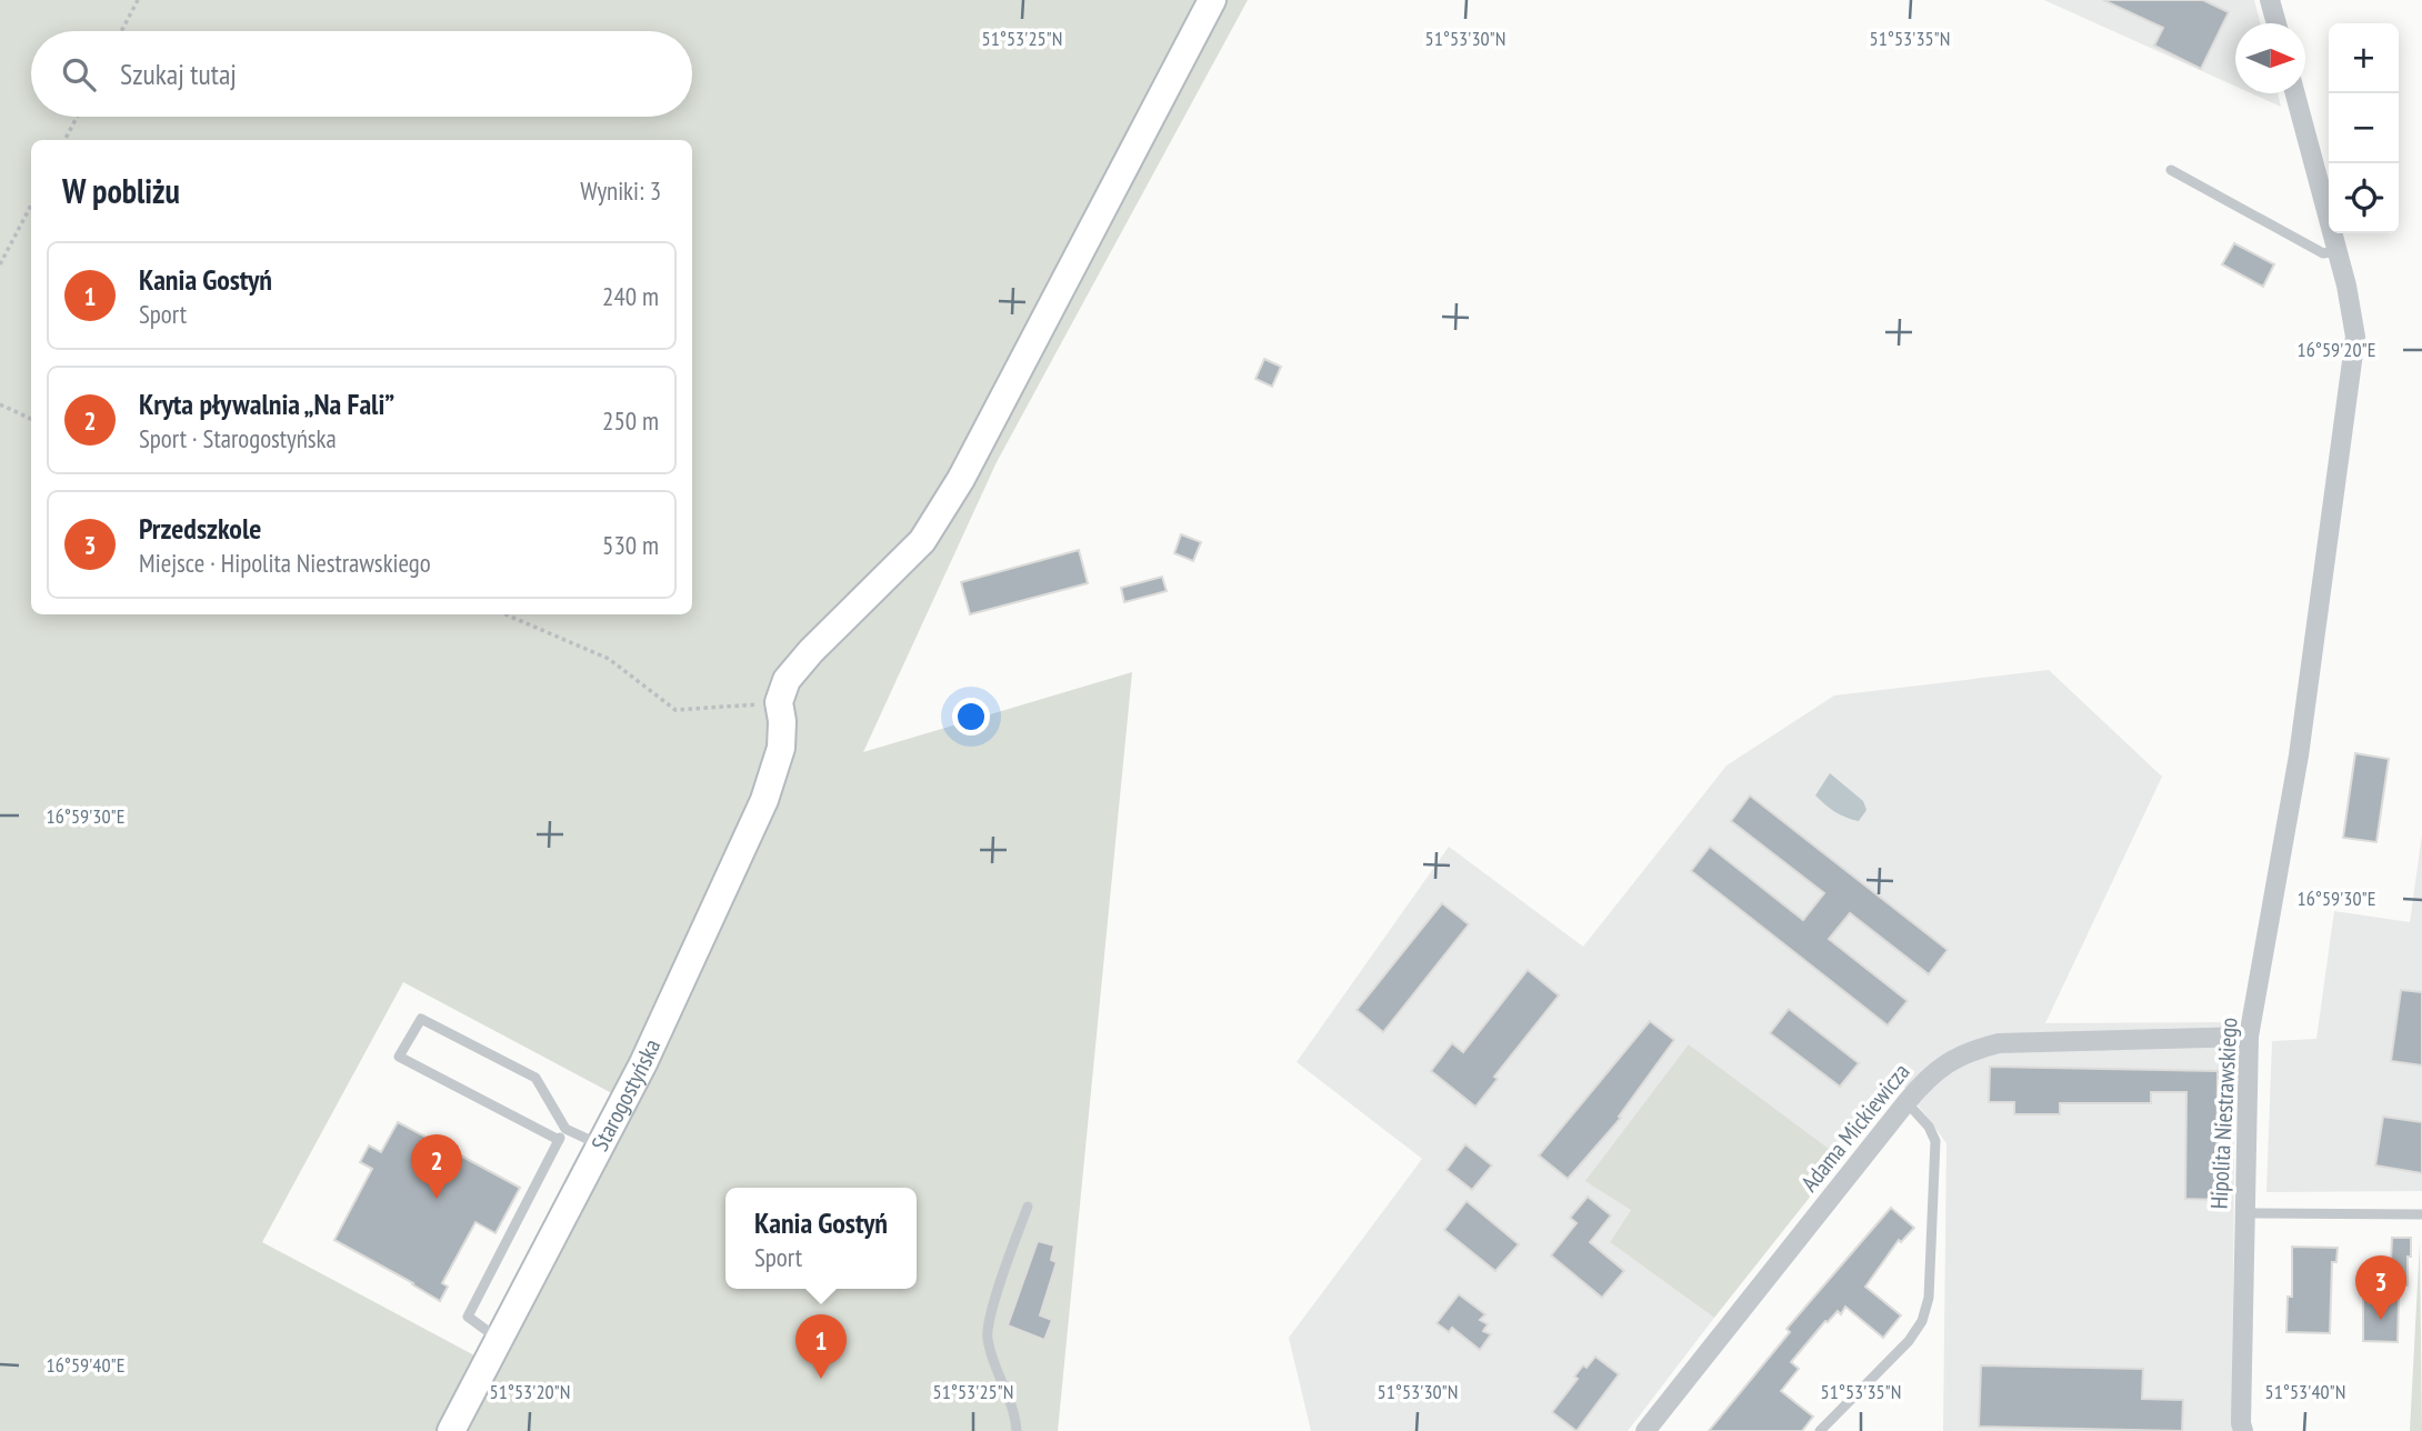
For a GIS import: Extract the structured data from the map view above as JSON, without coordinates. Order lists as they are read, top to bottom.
{
  "streets": {
    "street": ["Starogostyńska", "Hipolita Niestrawskiego", "Adama Mickiewicza"]
  },
  "crossings": [
    ["Hipolita Niestrawskiego", "Adama Mickiewicza"]
  ],
  "north": "right",
  "page": {
    "map_buttons": ["+", "−"],
    "search": "Szukaj tutaj",
    "heading": ["W pobliżu", "Wyniki: 3"],
    "list": [
      {
        "mark": "1",
        "name": "Kania Gostyń",
        "note": "Sport",
        "value": "240 m"
      },
      {
        "mark": "2",
        "name": "Kryta pływalnia „Na Fali”",
        "note": "Sport · Starogostyńska",
        "value": "250 m"
      },
      {
        "mark": "3",
        "name": "Przedszkole",
        "note": "Miejsce · Hipolita Niestrawskiego",
        "value": "530 m"
      }
    ],
    "pins": ["2", "3", "1"],
    "popup": ["Kania Gostyń", "Sport"]
  },
  "coordinates": [
    "51°53'25\"N",
    "51°53'30\"N",
    "51°53'35\"N",
    "16°59'20\"E",
    "16°59'30\"E",
    "16°59'40\"E",
    "51°53'20\"N",
    "51°53'40\"N"
  ]
}
